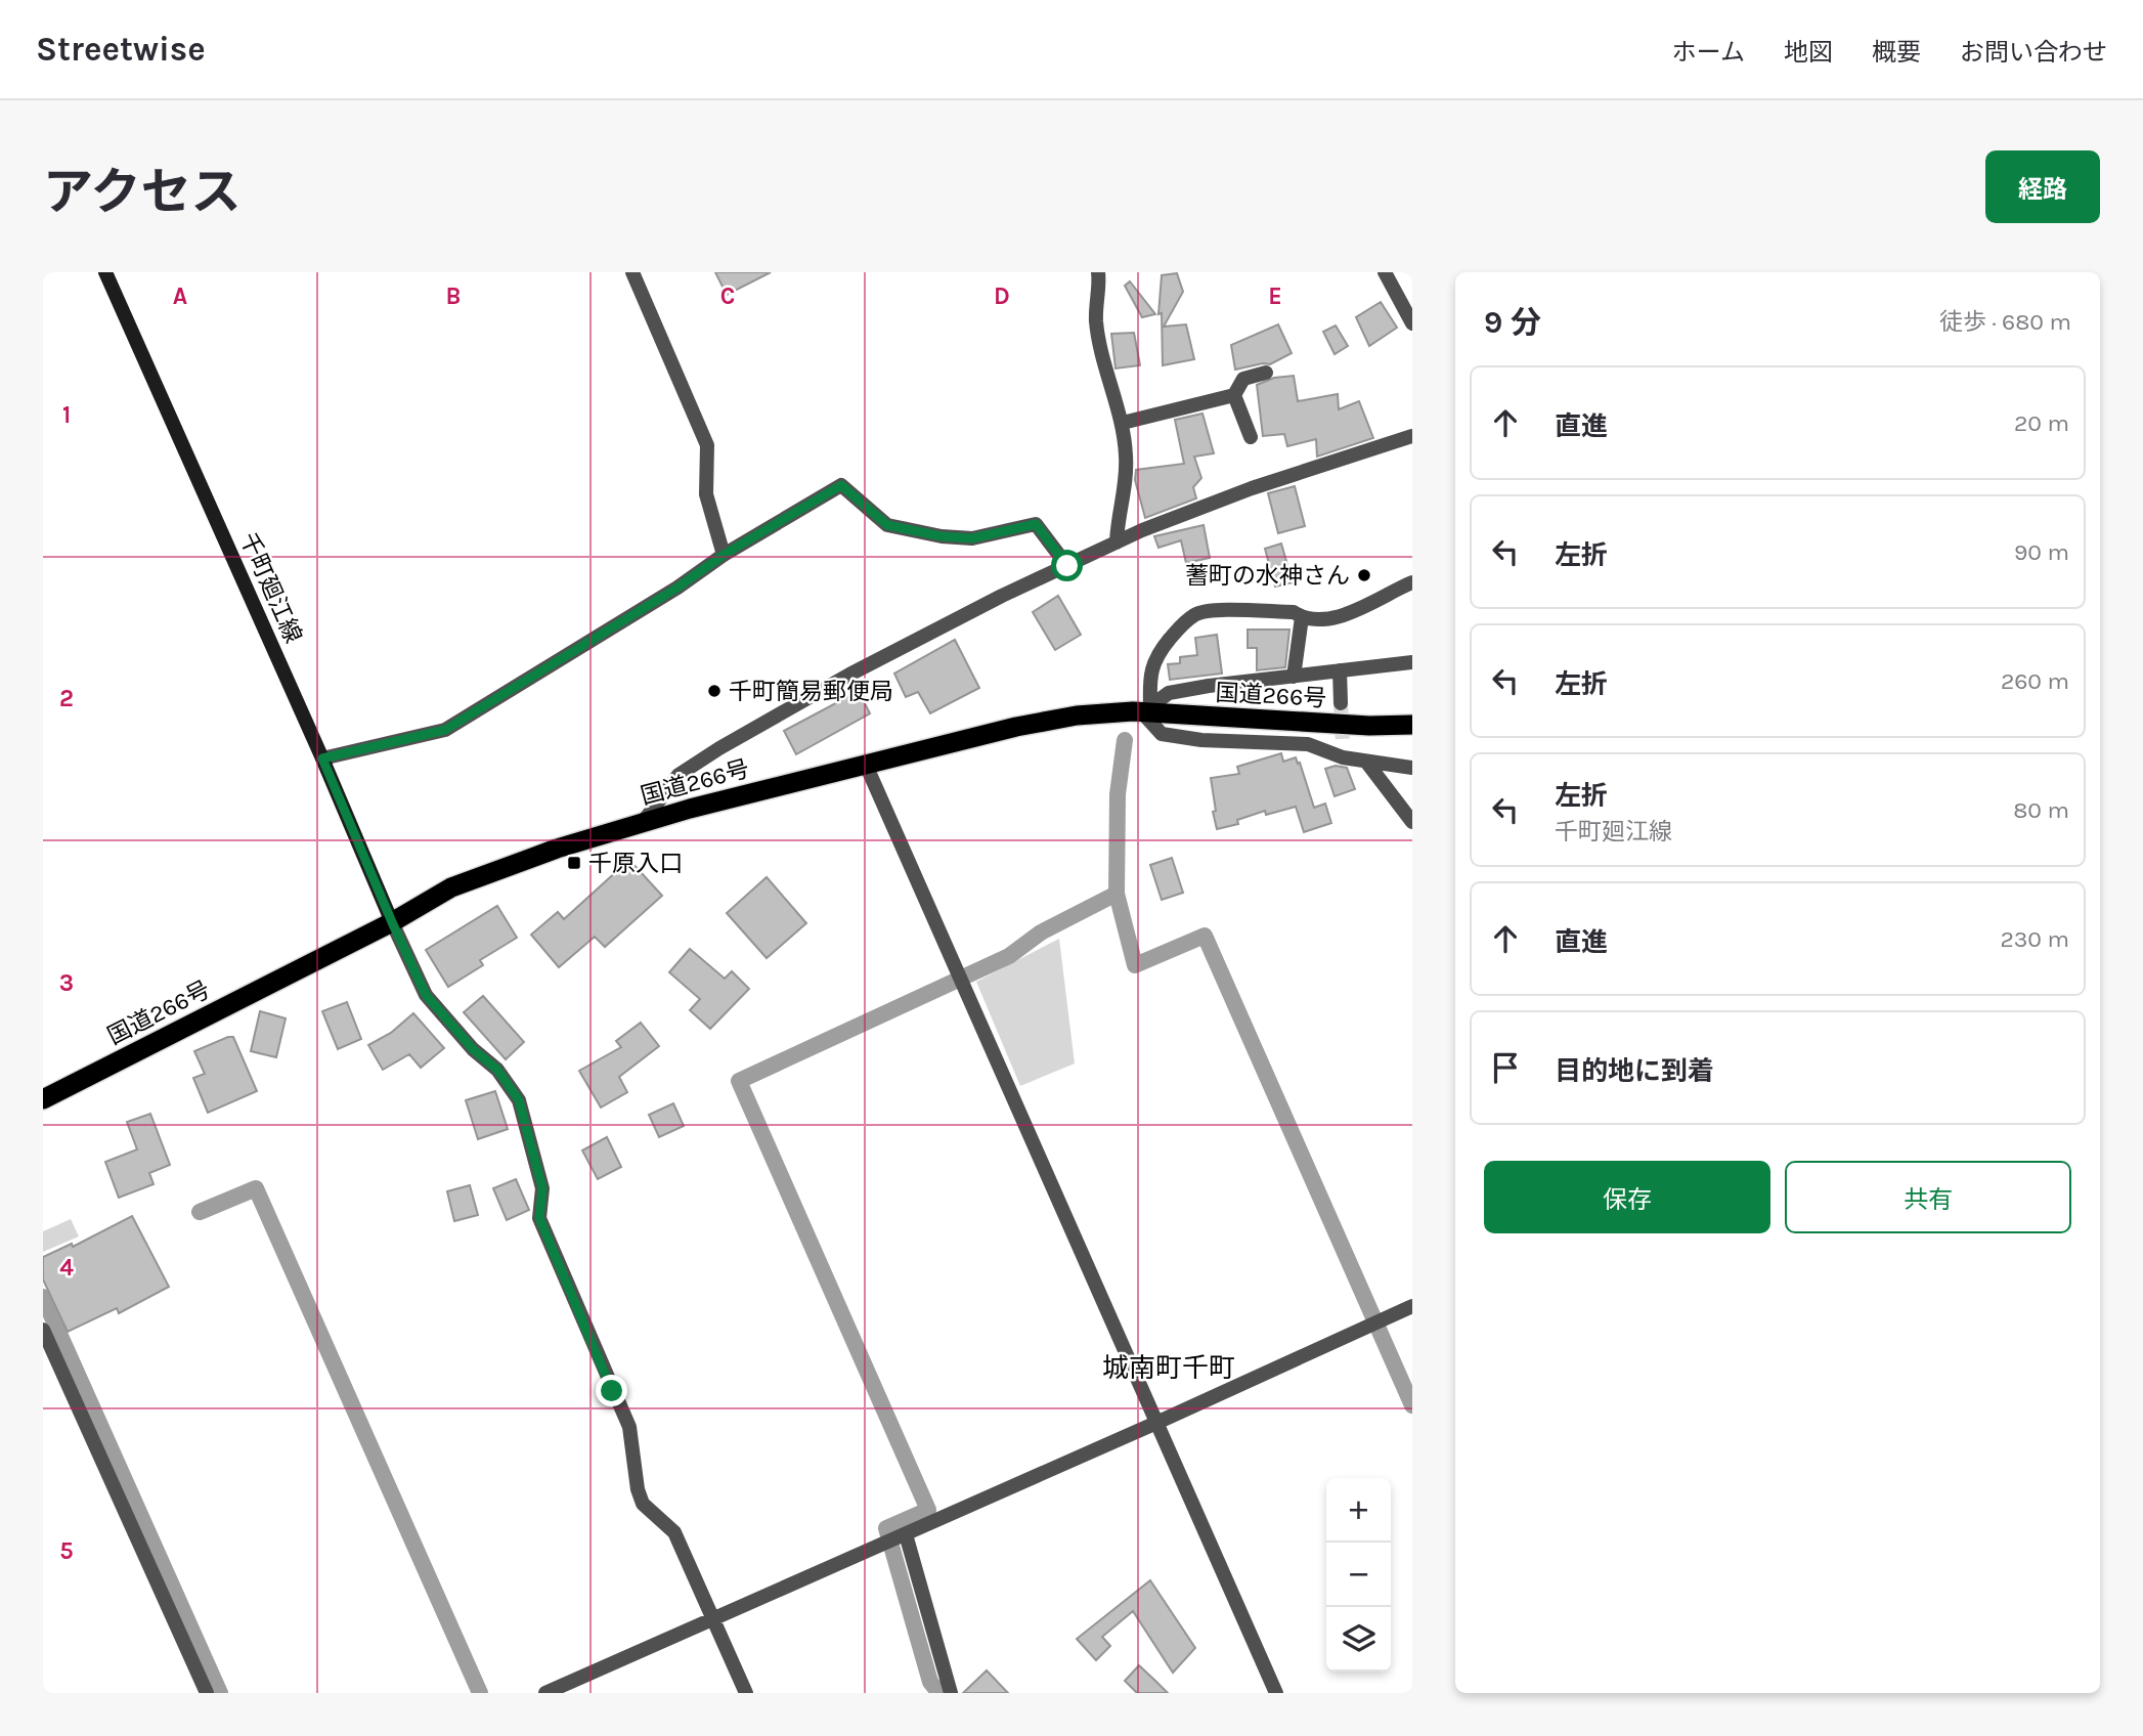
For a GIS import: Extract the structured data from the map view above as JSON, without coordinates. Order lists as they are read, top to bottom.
{
  "streets": {
    "highway": ["国道266号"],
    "main road": ["千町廻江線"]
  },
  "crossings": [
    ["千町廻江線", "国道266号"]
  ],
  "districts": ["城南町千町"],
  "places": {
    "other": ["蓍町の水神さん", "千町簡易郵便局"],
    "transit": ["千原入口"]
  },
  "page": {
    "header": "Streetwise",
    "nav": [
      "ホーム",
      "地図",
      "概要",
      "お問い合わせ"
    ],
    "title": "アクセス",
    "buttons": [
      "経路",
      ["保存", "共有"]
    ],
    "heading": ["9 分", "徒歩 · 680 m"],
    "list": [
      ["直進", "20 m"],
      ["左折", "90 m"],
      ["左折", "260 m"],
      ["左折", "千町廻江線", "80 m"],
      ["直進", "230 m"],
      "目的地に到着"
    ],
    "map_buttons": ["+", "−"]
  },
  "grid": {
    "columns": [
      "A",
      "B",
      "C",
      "D",
      "E"
    ],
    "rows": [
      "1",
      "2",
      "3",
      "4",
      "5"
    ]
  }
}
